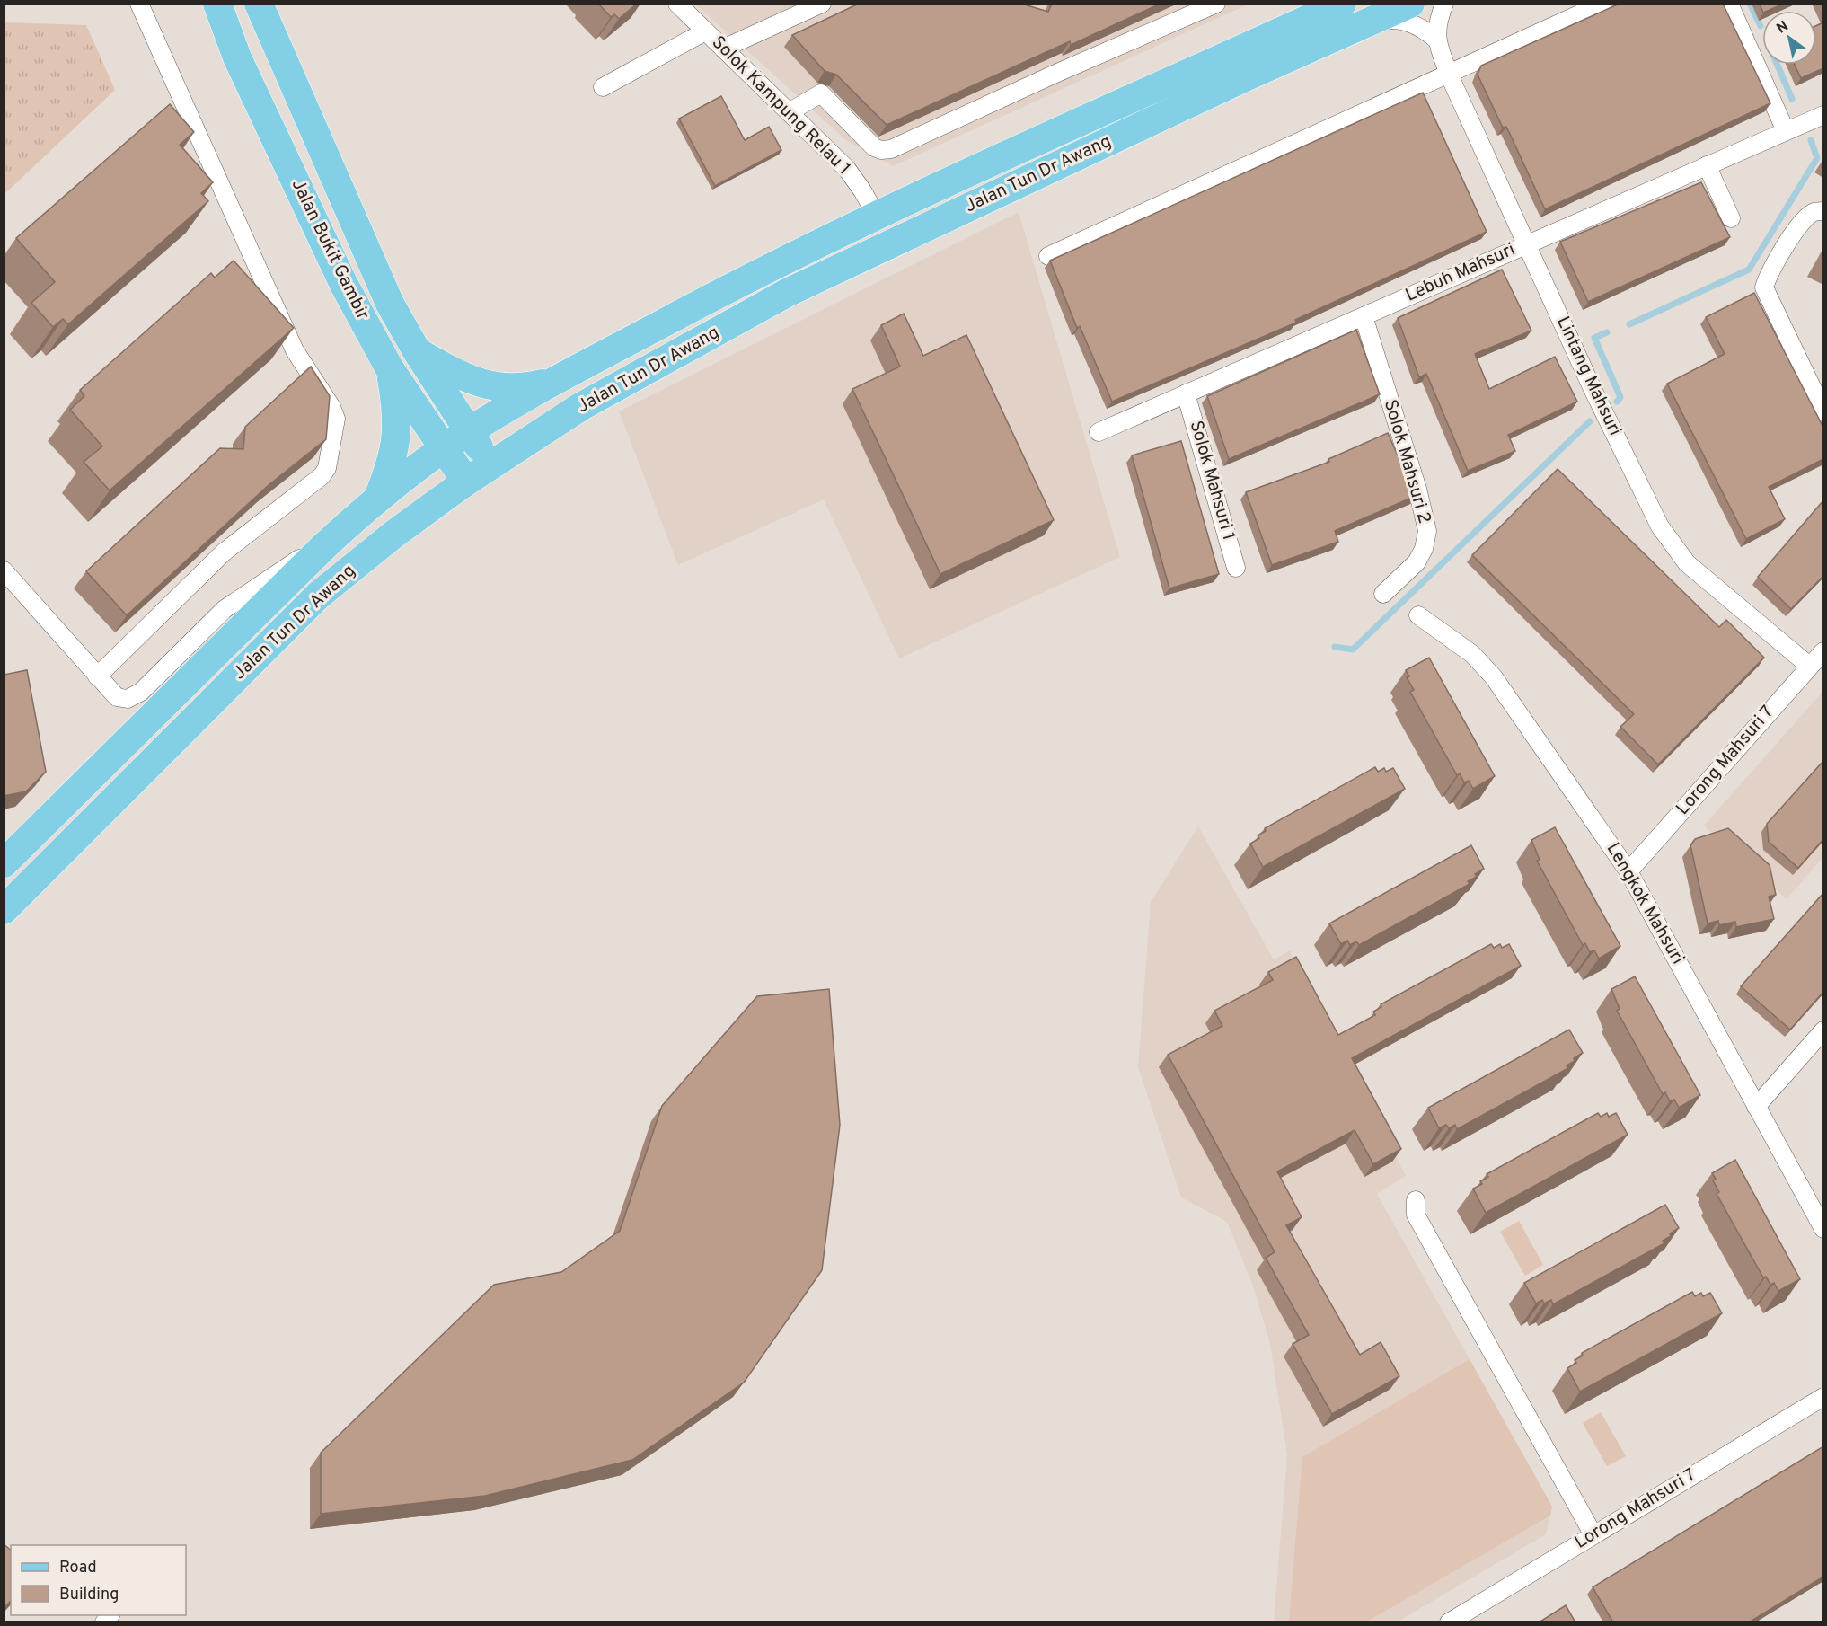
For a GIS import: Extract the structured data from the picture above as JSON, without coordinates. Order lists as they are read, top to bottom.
{
  "streets": {
    "main road": ["Jalan Tun Dr Awang", "Jalan Bukit Gambir"],
    "street": [
      "Solok Kampung Relau 1",
      "Lebuh Mahsuri",
      "Lintang Mahsuri",
      "Solok Mahsuri 2",
      "Solok Mahsuri 1",
      "Lorong Mahsuri 7",
      "Lengkok Mahsuri"
    ]
  },
  "crossings": [
    ["Solok Kampung Relau 1", "Jalan Tun Dr Awang"],
    ["Jalan Tun Dr Awang", "Jalan Bukit Gambir"],
    ["Lebuh Mahsuri", "Lintang Mahsuri"],
    ["Lebuh Mahsuri", "Solok Mahsuri 2"],
    ["Lebuh Mahsuri", "Solok Mahsuri 1"],
    ["Lintang Mahsuri", "Lorong Mahsuri 7"],
    ["Lorong Mahsuri 7", "Lengkok Mahsuri"]
  ],
  "legend": ["Road", "Building"],
  "north": "top left"
}
